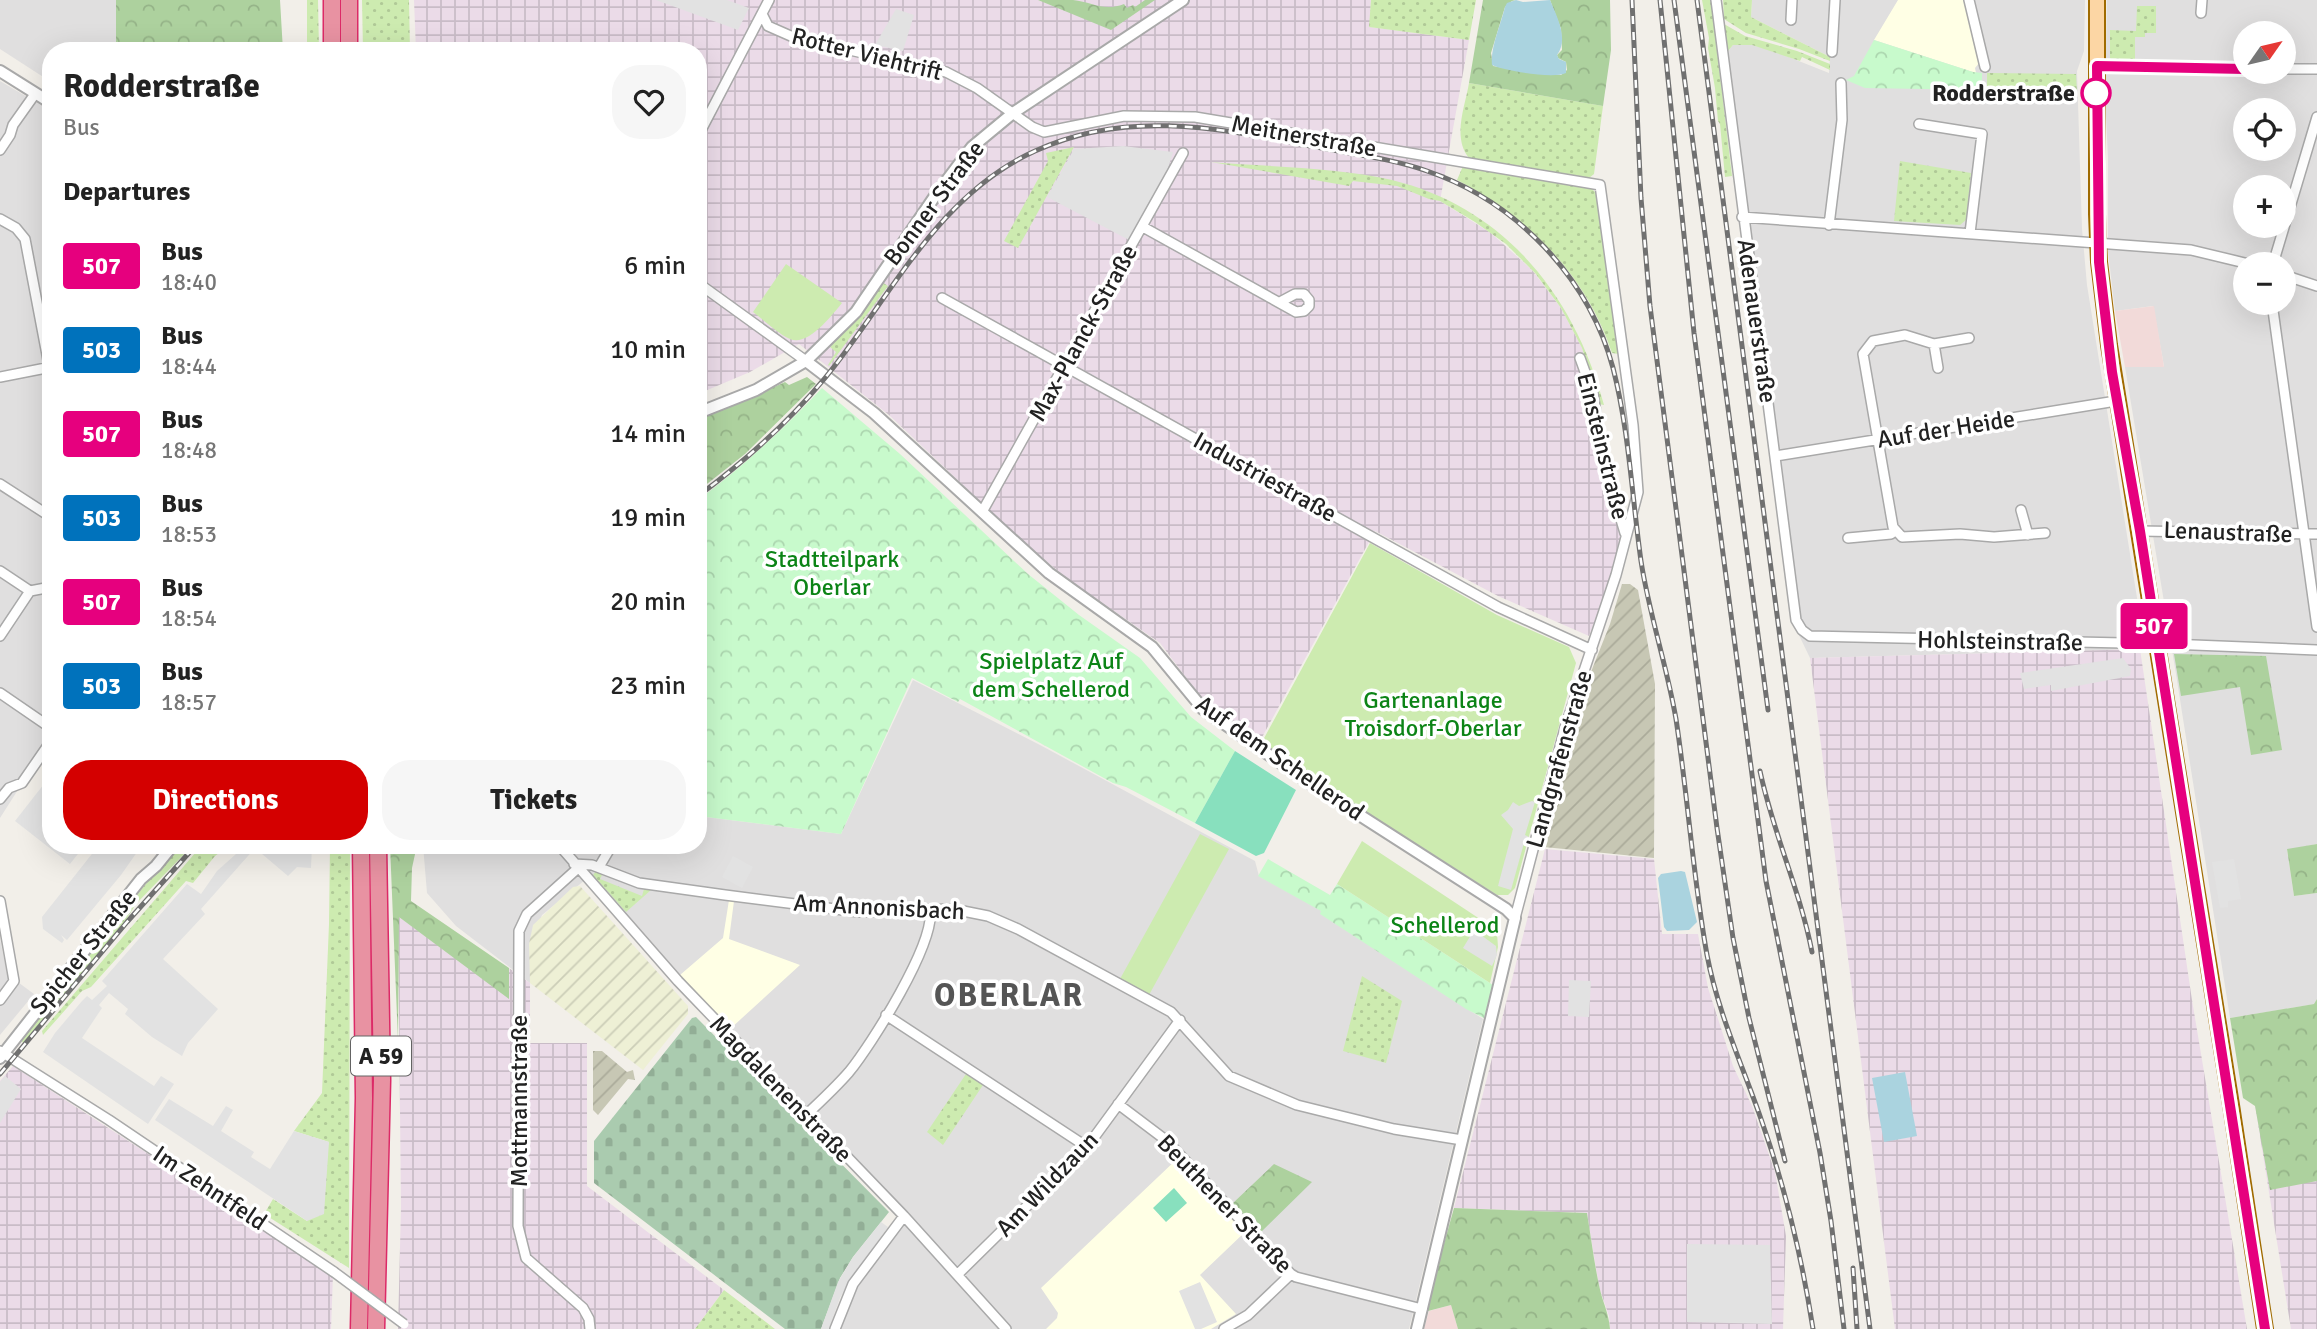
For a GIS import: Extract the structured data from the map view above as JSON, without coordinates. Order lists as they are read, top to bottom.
{
  "streets": {
    "highway": ["A 59"],
    "street": [
      "Rotter Viehtrift",
      "Meitnerstraße",
      "Bonner Straße",
      "Adenauerstraße",
      "Max-Planck-Straße",
      "Auf der Heide",
      "Einsteinstraße",
      "Industriestraße",
      "Lenaustraße",
      "Hohlsteinstraße",
      "Auf dem Schellerod",
      "Landgrafenstraße",
      "Am Annonisbach",
      "Spicher Straße",
      "Magdalenenstraße",
      "Mottmannstraße",
      "Am Wildzaun",
      "Im Zehntfeld",
      "Beuthener Straße"
    ]
  },
  "crossings": [
    ["Rotter Viehtrift", "Meitnerstraße"],
    ["Rotter Viehtrift", "Bonner Straße"],
    ["Meitnerstraße", "Bonner Straße"],
    ["Meitnerstraße", "Landgrafenstraße"],
    ["Bonner Straße", "Auf dem Schellerod"],
    ["Adenauerstraße", "Auf der Heide"],
    ["Adenauerstraße", "Hohlsteinstraße"],
    ["Max-Planck-Straße", "Industriestraße"],
    ["Max-Planck-Straße", "Auf dem Schellerod"],
    ["Einsteinstraße", "Landgrafenstraße"],
    ["Industriestraße", "Landgrafenstraße"],
    ["Auf dem Schellerod", "Landgrafenstraße"],
    ["Landgrafenstraße", "Am Annonisbach"],
    ["Landgrafenstraße", "Beuthener Straße"],
    ["Am Annonisbach", "Magdalenenstraße"],
    ["Am Annonisbach", "Mottmannstraße"],
    ["Am Annonisbach", "Am Wildzaun"],
    ["Spicher Straße", "Im Zehntfeld"],
    ["Magdalenenstraße", "Mottmannstraße"],
    ["Magdalenenstraße", "Am Wildzaun"],
    ["Am Wildzaun", "Beuthener Straße"]
  ],
  "districts": ["OBERLAR"],
  "parks": [
    "Stadtteilpark Oberlar",
    "Spielplatz Auf dem Schellerod",
    "Gartenanlage Troisdorf-Oberlar",
    "Schellerod"
  ],
  "places": ["Rodderstraße"],
  "lines": ["bus line 507"],
  "north": "top right",
  "page": {
    "on_map": "507",
    "map_buttons": ["+", "−"],
    "heading": [
      ["Rodderstraße", "Bus"],
      "Departures"
    ],
    "list": [
      {
        "mark": "507",
        "name": "Bus",
        "note": "18:40",
        "value": "6 min"
      },
      {
        "mark": "503",
        "name": "Bus",
        "note": "18:44",
        "value": "10 min"
      },
      {
        "mark": "507",
        "name": "Bus",
        "note": "18:48",
        "value": "14 min"
      },
      {
        "mark": "503",
        "name": "Bus",
        "note": "18:53",
        "value": "19 min"
      },
      {
        "mark": "507",
        "name": "Bus",
        "note": "18:54",
        "value": "20 min"
      },
      {
        "mark": "503",
        "name": "Bus",
        "note": "18:57",
        "value": "23 min"
      }
    ],
    "buttons": ["Directions", "Tickets"]
  }
}
